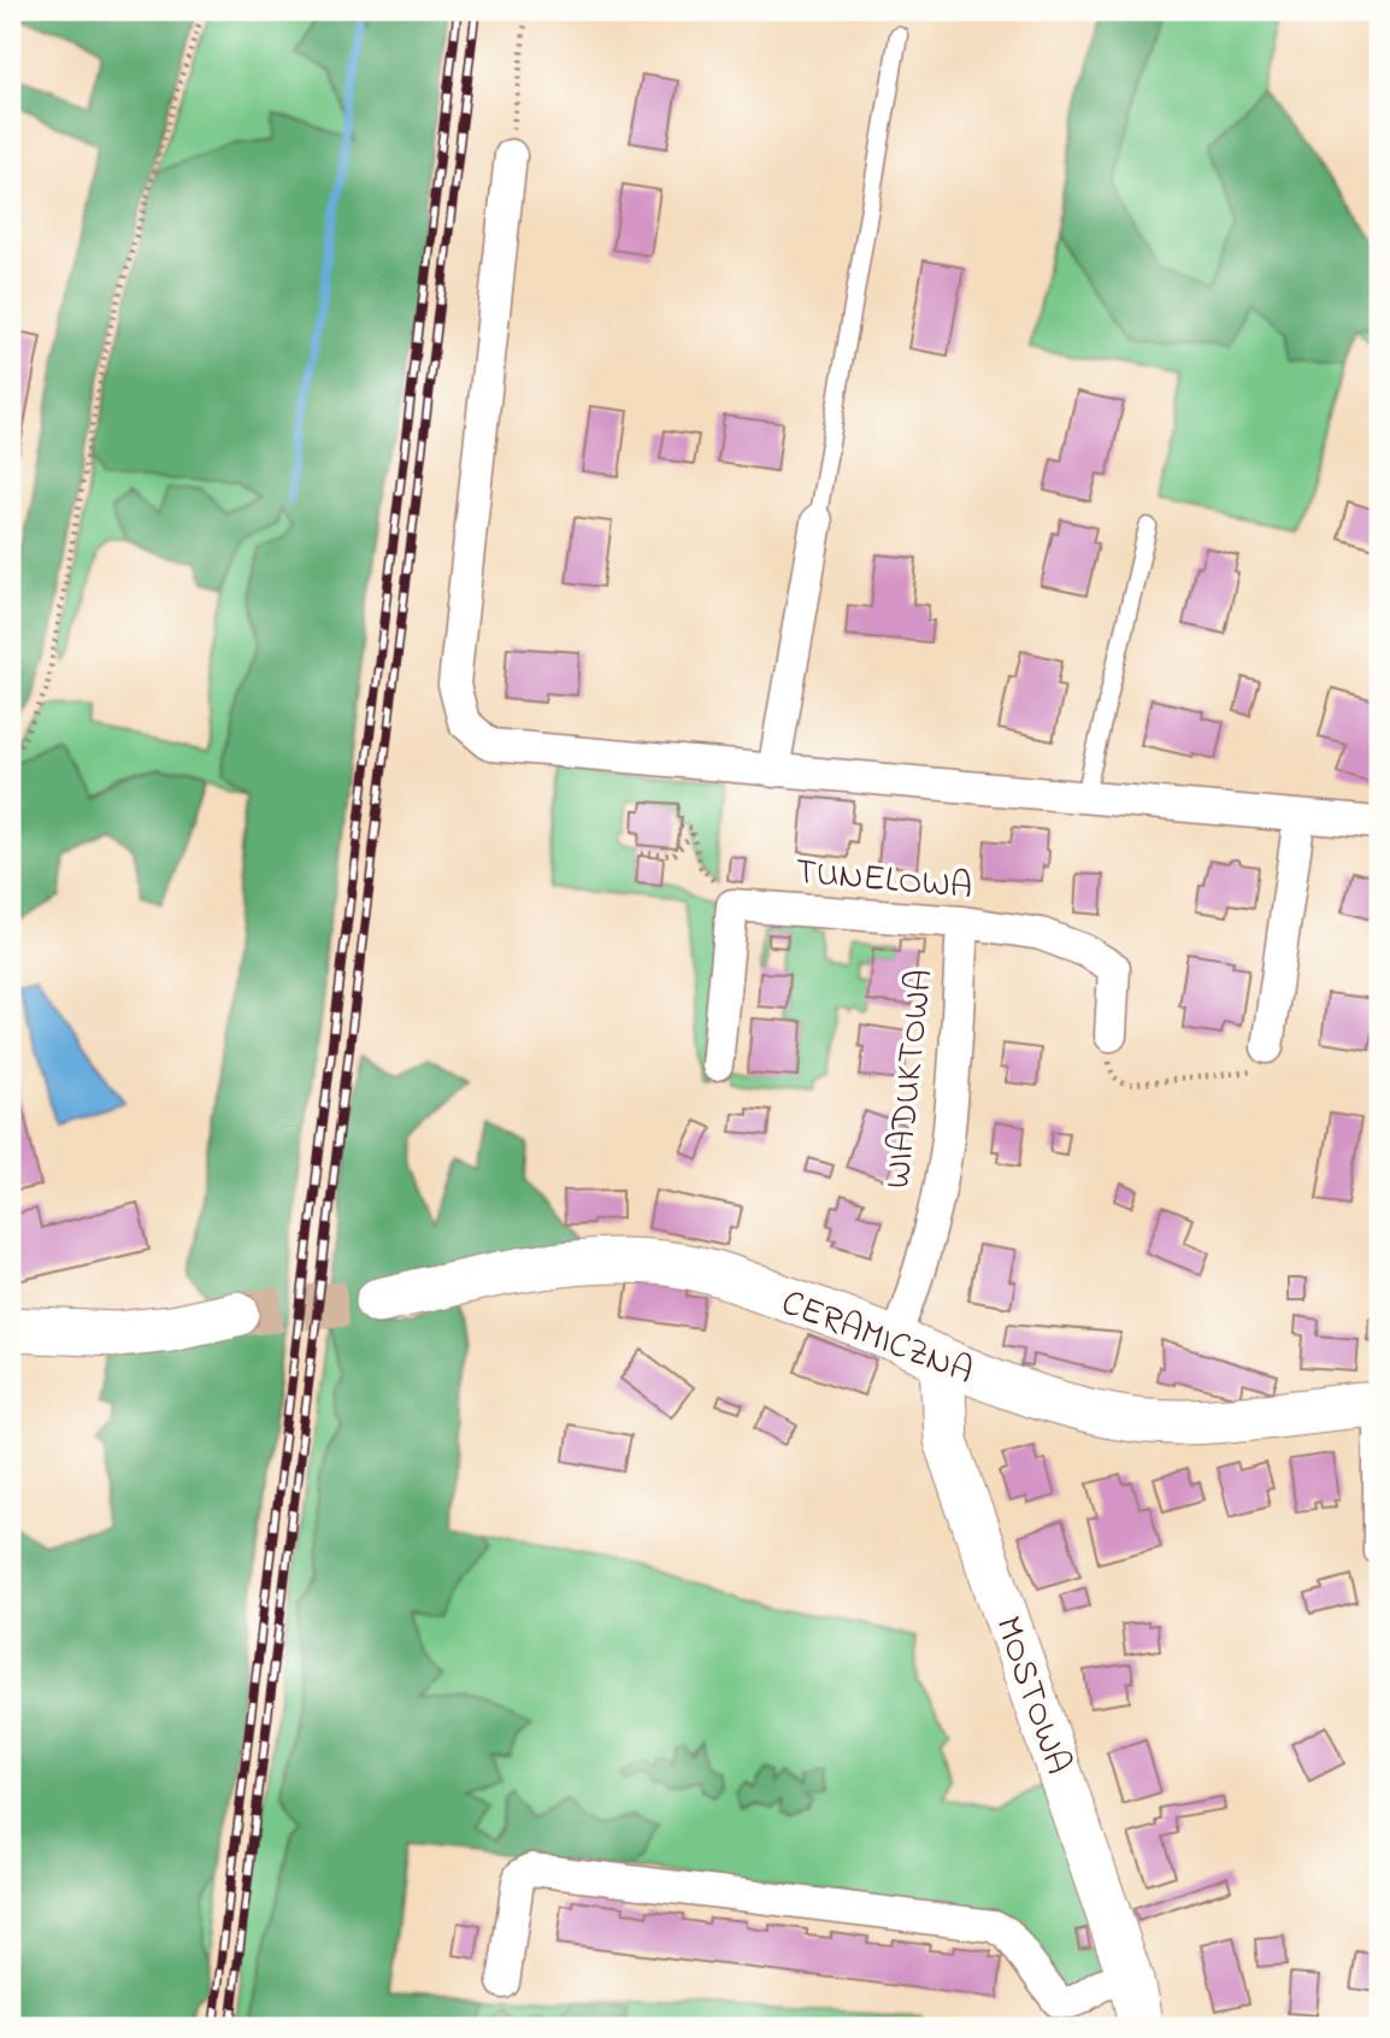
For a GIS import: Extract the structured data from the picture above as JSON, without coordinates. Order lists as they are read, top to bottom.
{
  "streets": {
    "street": [
      "TUNELOWA",
      "WIADUKTOWA",
      "CERAMICZNA",
      "MOSTOWA"
    ]
  },
  "crossings": [
    ["TUNELOWA", "WIADUKTOWA"],
    ["WIADUKTOWA", "CERAMICZNA"],
    ["CERAMICZNA", "MOSTOWA"]
  ]
}
